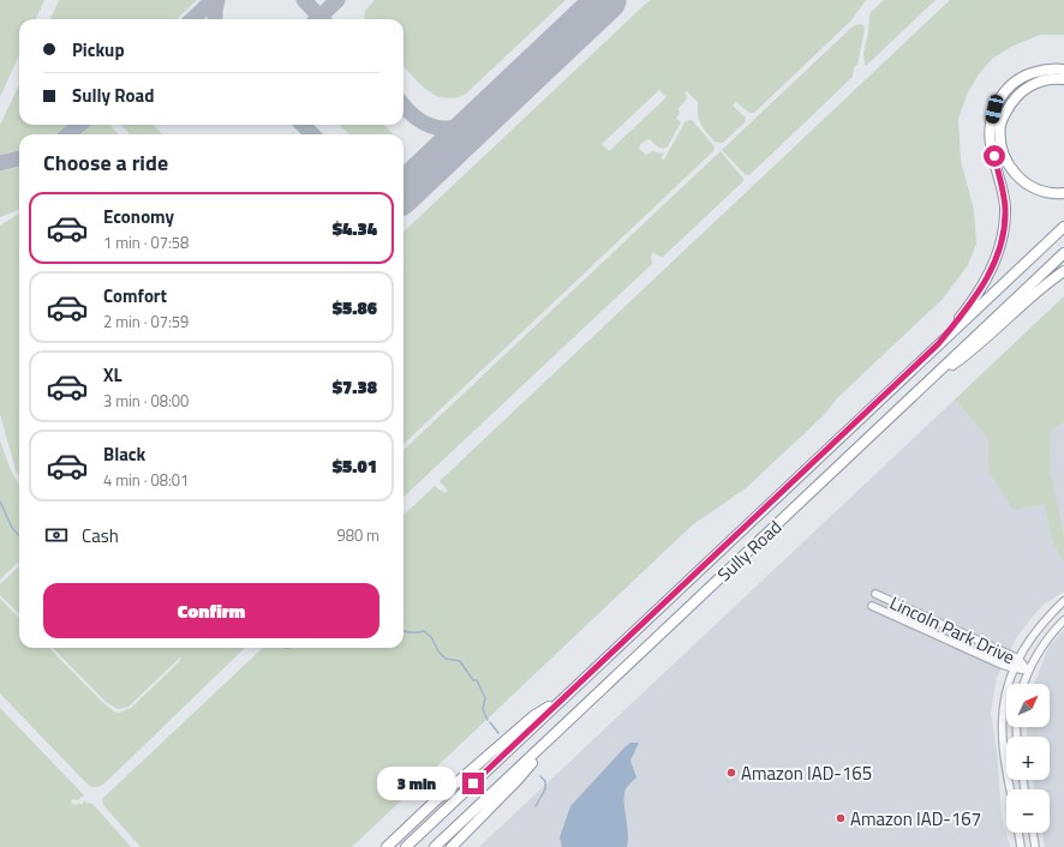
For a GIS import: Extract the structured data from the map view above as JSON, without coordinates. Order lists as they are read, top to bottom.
{
  "streets": {
    "highway": ["Sully Road"],
    "street": ["Lincoln Park Drive"]
  },
  "places": ["Amazon IAD-165", "Amazon IAD-167"],
  "north": "top right",
  "page": {
    "banner": ["Pickup", "Sully Road"],
    "heading": "Choose a ride",
    "list": [
      {
        "name": "Economy",
        "note": "1 min · 07:58",
        "value": "$4.34"
      },
      {
        "name": "Comfort",
        "note": "2 min · 07:59",
        "value": "$5.86"
      },
      {
        "name": "XL",
        "note": "3 min · 08:00",
        "value": "$7.38"
      },
      {
        "name": "Black",
        "note": "4 min · 08:01",
        "value": "$5.01"
      }
    ],
    "pay": ["Cash", "980 m"],
    "buttons": "Confirm",
    "map_buttons": ["+", "−"],
    "bubble": "3 min"
  }
}
